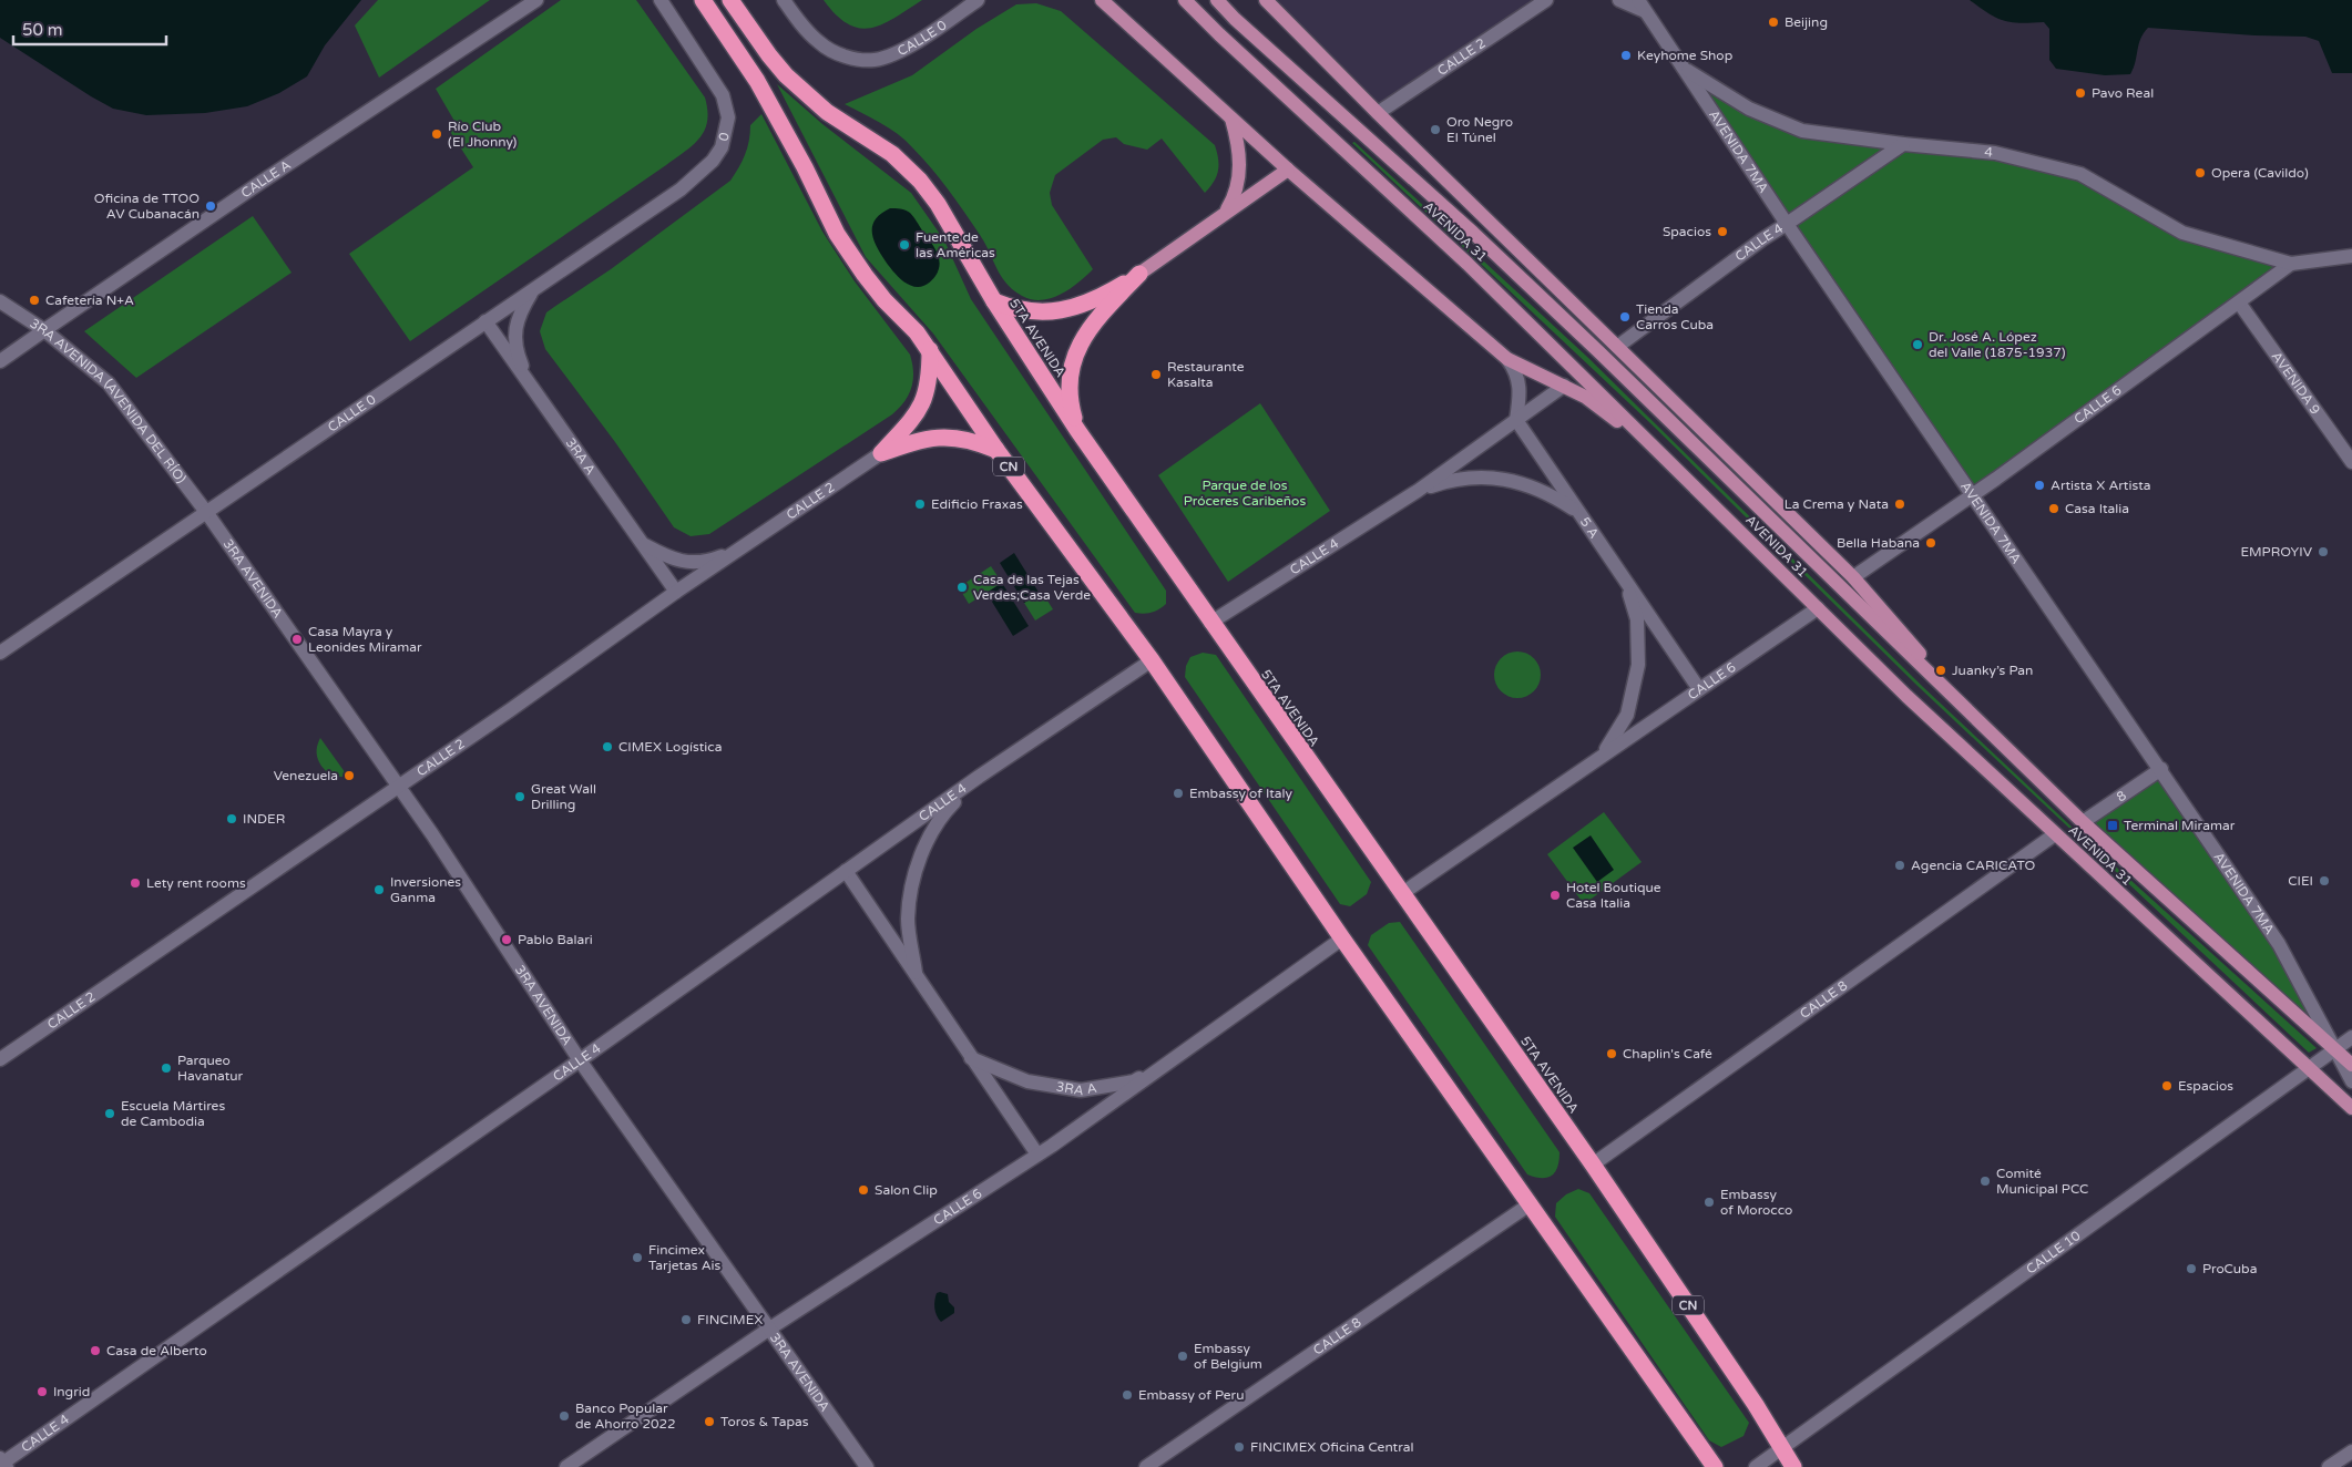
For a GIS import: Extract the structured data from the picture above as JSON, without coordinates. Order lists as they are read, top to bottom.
{
  "streets": {
    "highway": ["5TA AVENIDA", "CN"],
    "main road": ["AVENIDA 31"],
    "street": [
      "CALLE 0",
      "CALLE 2",
      "0",
      "AVENIDA 7MA",
      "4",
      "CALLE A",
      "CALLE 4",
      "AVENIDA 9",
      "3RA AVENIDA (AVENIDA DEL RÍO)",
      "CALLE 6",
      "3RA A",
      "5 A",
      "3RA AVENIDA",
      "8",
      "CALLE 8",
      "CALLE 10"
    ]
  },
  "crossings": [
    ["CALLE 0", "0"],
    ["CALLE 0", "3RA AVENIDA (AVENIDA DEL RÍO)"],
    ["CALLE 0", "3RA A"],
    ["CALLE 0", "3RA AVENIDA"],
    ["CALLE 2", "3RA A"],
    ["CALLE 2", "3RA AVENIDA"],
    ["AVENIDA 7MA", "4"],
    ["AVENIDA 7MA", "AVENIDA 31"],
    ["AVENIDA 7MA", "CALLE 4"],
    ["AVENIDA 7MA", "CALLE 6"],
    ["AVENIDA 7MA", "8"],
    ["AVENIDA 7MA", "CALLE 10"],
    ["4", "CALLE 4"],
    ["4", "CALLE 6"],
    ["CALLE A", "3RA AVENIDA (AVENIDA DEL RÍO)"],
    ["AVENIDA 31", "CALLE 6"],
    ["AVENIDA 31", "8"],
    ["AVENIDA 31", "CALLE 8"],
    ["AVENIDA 31", "CALLE 10"],
    ["CALLE 4", "5TA AVENIDA"],
    ["CALLE 4", "CN"],
    ["CALLE 4", "5 A"],
    ["CALLE 4", "3RA AVENIDA"],
    ["5TA AVENIDA", "CALLE 6"],
    ["5TA AVENIDA", "CALLE 8"],
    ["5TA AVENIDA", "CALLE 10"],
    ["AVENIDA 9", "CALLE 6"],
    ["3RA AVENIDA (AVENIDA DEL RÍO)", "3RA AVENIDA"],
    ["CALLE 6", "3RA A"],
    ["CALLE 6", "CN"],
    ["CALLE 6", "5 A"],
    ["CALLE 6", "3RA AVENIDA"],
    ["CN", "CALLE 8"]
  ],
  "parks": ["Parque de los Próceres Caribeños"],
  "places": {
    "other": [
      "Beijing",
      "Keyhome Shop",
      "Pavo Real",
      "Oro Negro El Túnel",
      "Río Club (El Jhonny)",
      "Opera (Cavildo)",
      "Oficina de TTOO AV Cubanacán",
      "Spacios",
      "Fuente de las Américas",
      "Cafetería N+A",
      "Tienda Carros Cuba",
      "Dr. José A. López del Valle (1875-1937)",
      "Restaurante Kasalta",
      "Artista X Artista",
      "Edificio Fraxas",
      "La Crema y Nata",
      "Casa Italia",
      "Bella Habana",
      "EMPROYIV",
      "Casa de las Tejas Verdes;Casa Verde",
      "Casa Mayra y Leonides Miramar",
      "Juanky’s Pan",
      "CIMEX Logística",
      "Venezuela",
      "Embassy of Italy",
      "Great Wall Drilling",
      "INDER",
      "Agencia CARICATO",
      "CIEI",
      "Lety rent rooms",
      "Inversiones Ganma",
      "Hotel Boutique Casa Italia",
      "Pablo Balari",
      "Chaplin's Café",
      "Parqueo Havanatur",
      "Espacios",
      "Escuela Mártires de Cambodia",
      "Comité Municipal PCC",
      "Salon Clip",
      "Embassy of Morocco",
      "Fincimex Tarjetas Ais",
      "ProCuba",
      "FINCIMEX",
      "Casa de Alberto",
      "Embassy of Belgium",
      "Ingrid",
      "Embassy of Peru",
      "Banco Popular de Ahorro 2022",
      "Toros & Tapas",
      "FINCIMEX Oficina Central"
    ],
    "transit": ["Terminal Miramar"]
  },
  "scale_bar": "50 m"
}
